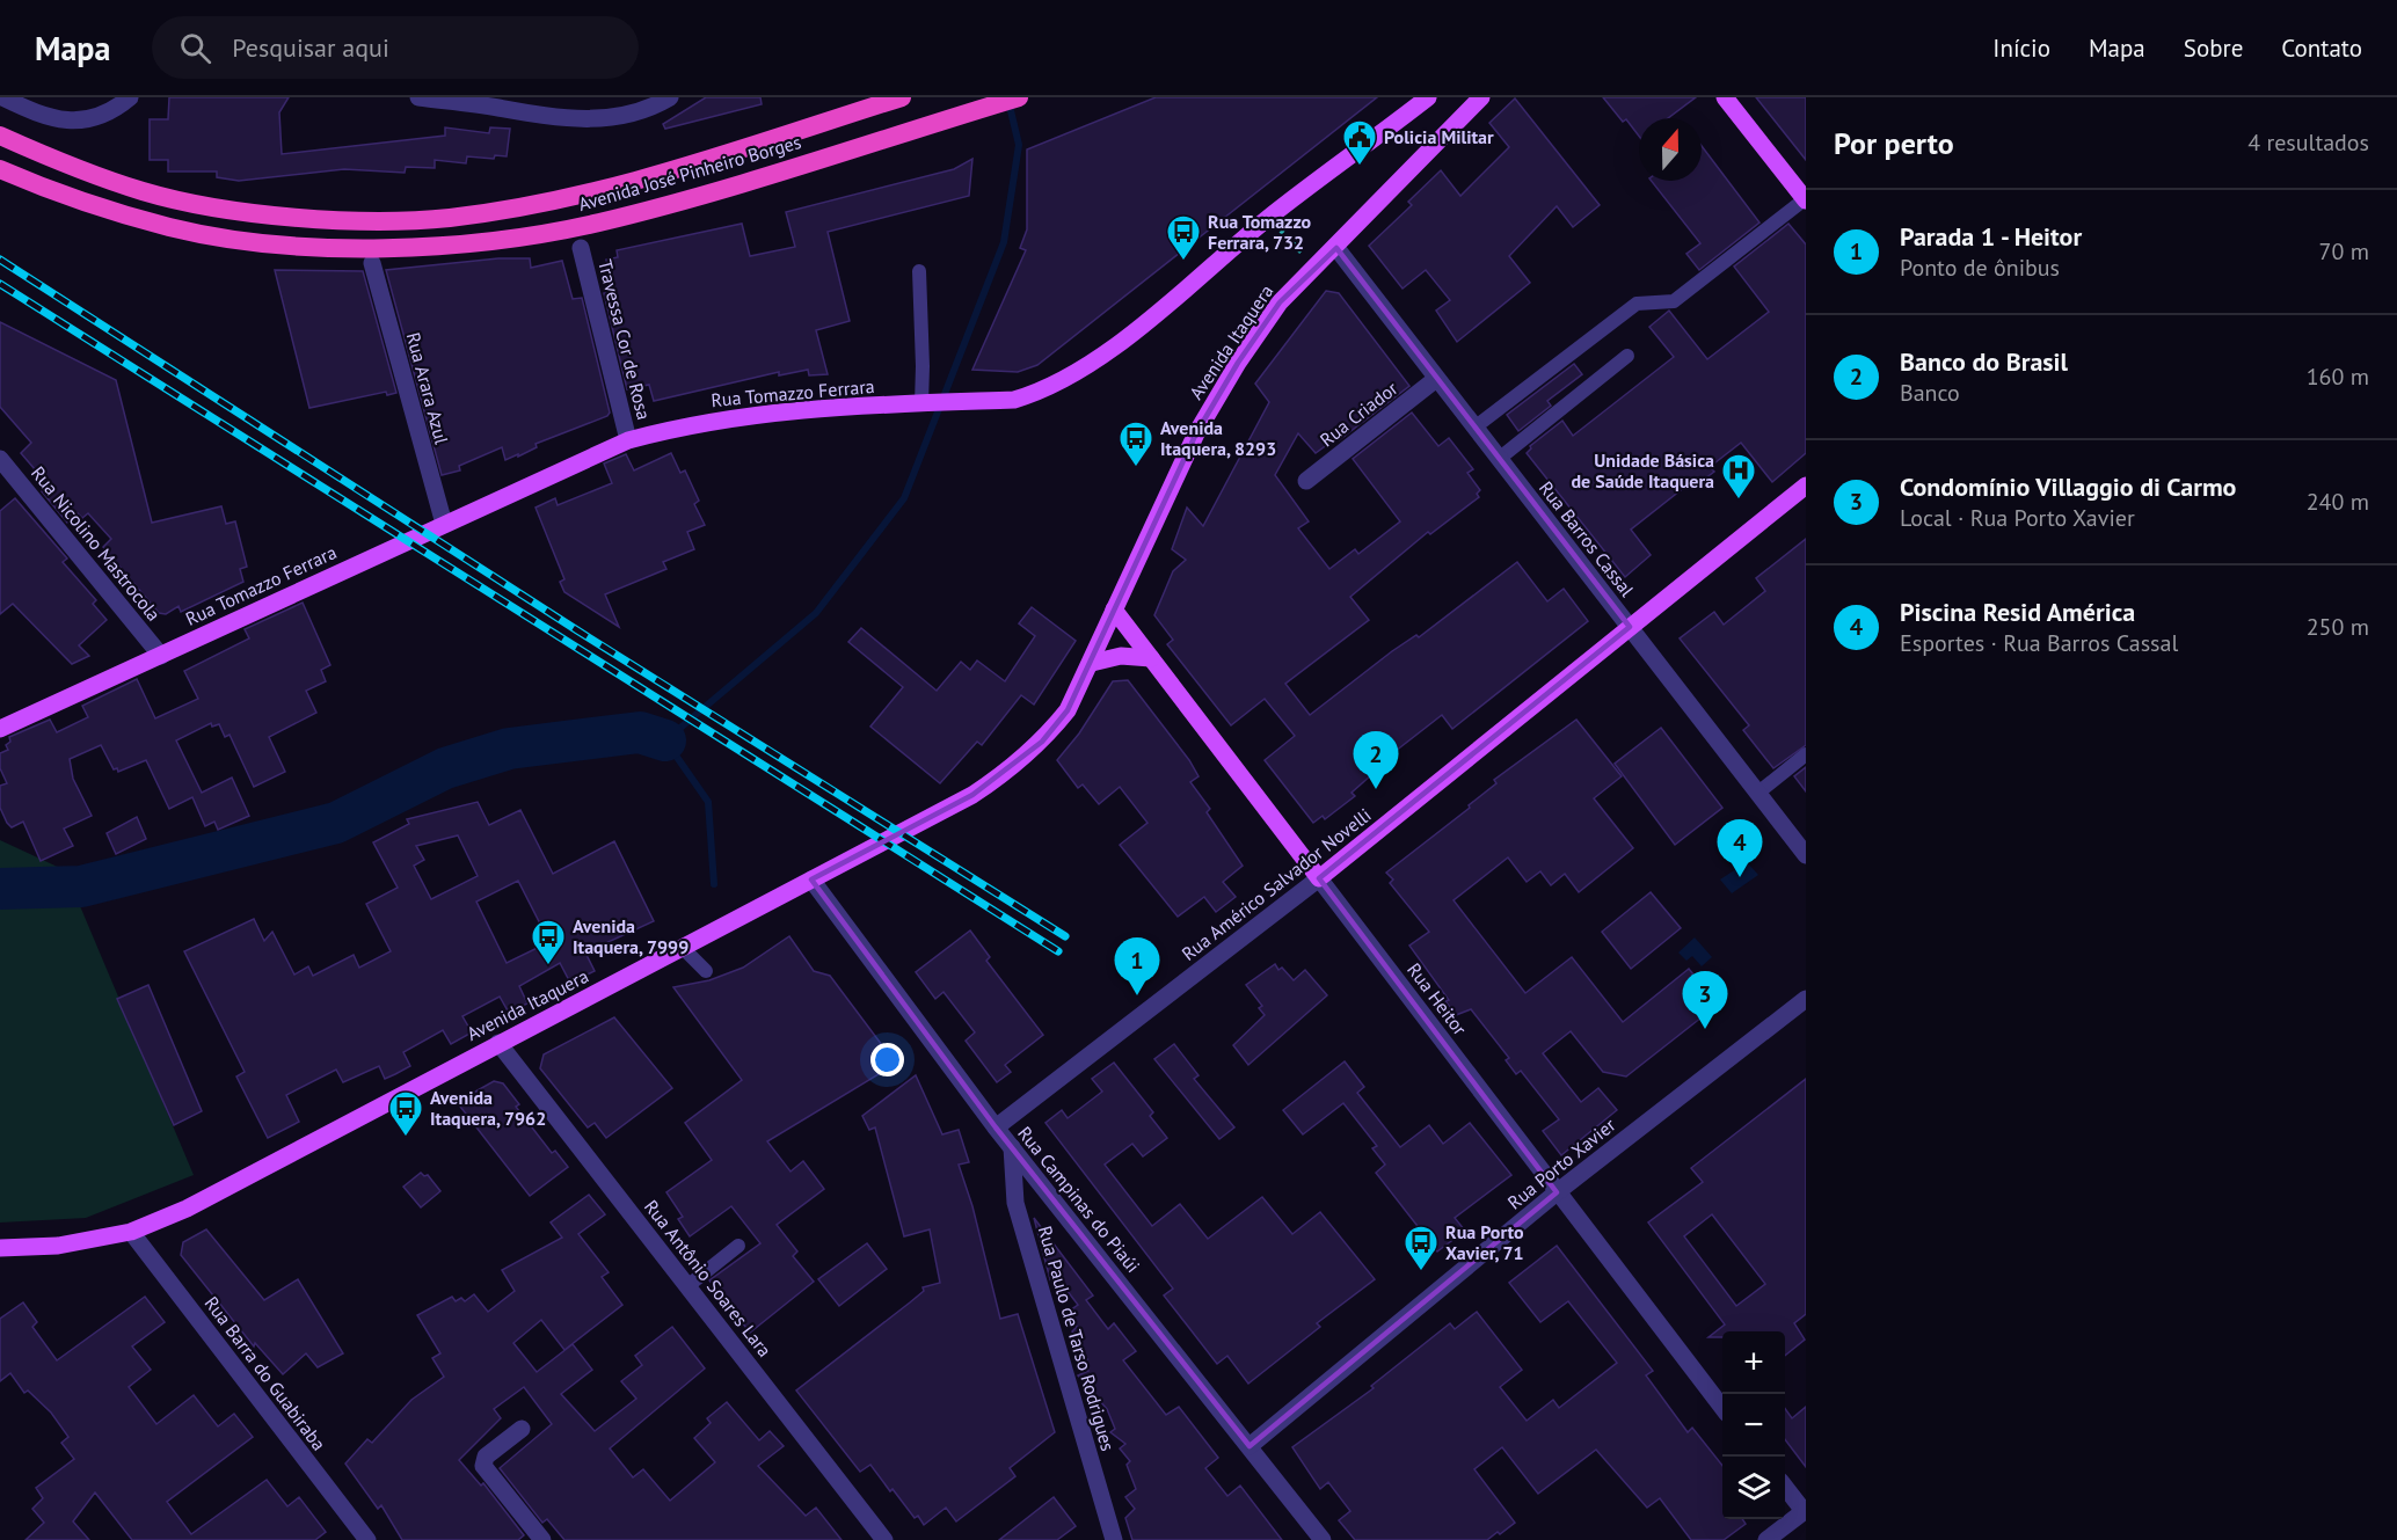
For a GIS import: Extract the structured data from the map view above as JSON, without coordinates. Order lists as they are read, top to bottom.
{
  "streets": {
    "highway": ["Avenida José Pinheiro Borges"],
    "main road": [
      "Avenida Itaquera",
      "Rua Tomazzo Ferrara",
      "Rua Américo Salvador Novelli",
      "Rua Heitor"
    ],
    "street": [
      "Travessa Cor de Rosa",
      "Rua Arara Azul",
      "Rua Criador",
      "Rua Barros Cassal",
      "Rua Nicolino Mastrocola",
      "Rua Porto Xavier",
      "Rua Campinas do Piaúi",
      "Rua Antônio Soares Lara",
      "Rua Paulo de Tarso Rodrigues",
      "Rua Barra do Guabiraba"
    ]
  },
  "crossings": [
    ["Travessa Cor de Rosa", "Rua Tomazzo Ferrara"],
    ["Avenida Itaquera", "Rua Barros Cassal"],
    ["Avenida Itaquera", "Rua Heitor"],
    ["Avenida Itaquera", "Rua Campinas do Piaúi"],
    ["Avenida Itaquera", "Rua Antônio Soares Lara"],
    ["Avenida Itaquera", "Rua Barra do Guabiraba"],
    ["Rua Arara Azul", "Rua Tomazzo Ferrara"],
    ["Rua Tomazzo Ferrara", "Rua Nicolino Mastrocola"],
    ["Rua Criador", "Rua Barros Cassal"],
    ["Rua Barros Cassal", "Rua Américo Salvador Novelli"],
    ["Rua Américo Salvador Novelli", "Rua Heitor"],
    ["Rua Américo Salvador Novelli", "Rua Campinas do Piaúi"],
    ["Rua Heitor", "Rua Porto Xavier"],
    ["Rua Porto Xavier", "Rua Campinas do Piaúi"],
    ["Rua Campinas do Piaúi", "Rua Paulo de Tarso Rodrigues"]
  ],
  "places": {
    "public building": ["Policia Militar"],
    "bus stop": [
      "Rua Tomazzo Ferrara, 732",
      "Avenida Itaquera, 8293",
      "Avenida Itaquera, 7999",
      "Avenida Itaquera, 7962",
      "Rua Porto Xavier, 71"
    ],
    "hospital": ["Unidade Básica de Saúde Itaquera"]
  },
  "north": "top",
  "page": {
    "header": "Mapa",
    "search": "Pesquisar aqui",
    "nav": [
      "Início",
      "Mapa",
      "Sobre",
      "Contato"
    ],
    "heading": ["Por perto", "4 resultados"],
    "list": [
      {
        "mark": "1",
        "name": "Parada 1 - Heitor",
        "note": "Ponto de ônibus",
        "value": "70 m"
      },
      {
        "mark": "2",
        "name": "Banco do Brasil",
        "note": "Banco",
        "value": "160 m"
      },
      {
        "mark": "3",
        "name": "Condomínio Villaggio di Carmo",
        "note": "Local · Rua Porto Xavier",
        "value": "240 m"
      },
      {
        "mark": "4",
        "name": "Piscina Resid América",
        "note": "Esportes · Rua Barros Cassal",
        "value": "250 m"
      }
    ],
    "pins": [
      "2",
      "4",
      "1",
      "3"
    ],
    "map_buttons": ["+", "−"]
  }
}
